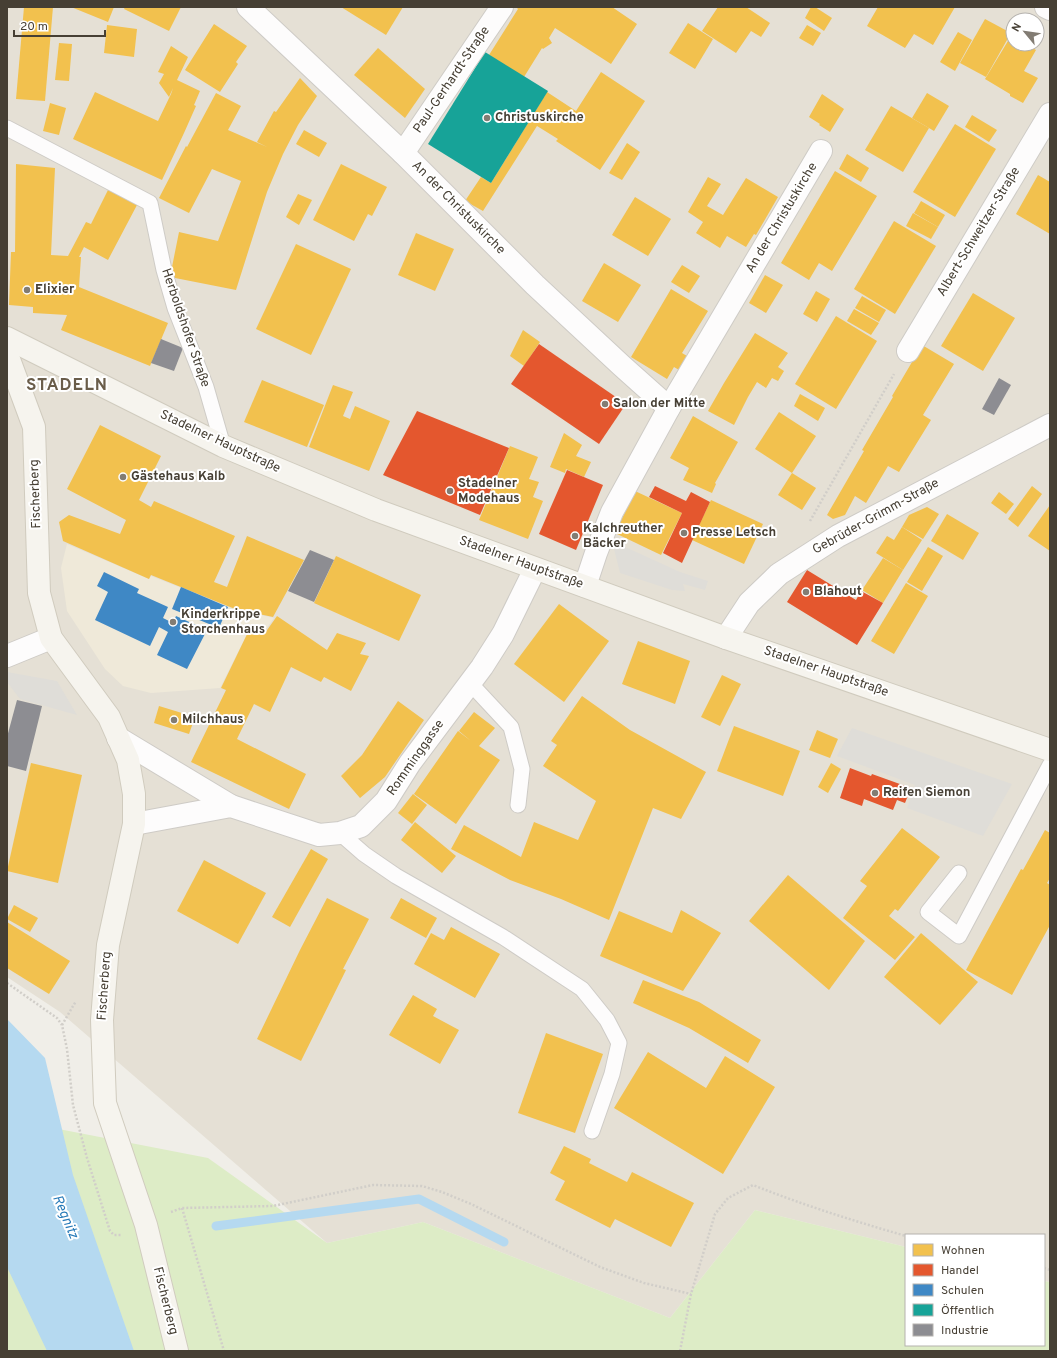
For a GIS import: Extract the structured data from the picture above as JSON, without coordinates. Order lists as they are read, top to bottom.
{
  "streets": {
    "main road": ["Stadelner Hauptstraße", "Fischerberg"],
    "street": [
      "Paul-Gerhardt-Straße",
      "An der Christuskirche",
      "Albert-Schweitzer-Straße",
      "Gebrüder-Grimm-Straße",
      "Romminggasse"
    ],
    "lane": ["Herboldshofer Straße"]
  },
  "crossings": [
    ["Paul-Gerhardt-Straße", "An der Christuskirche"],
    ["An der Christuskirche", "Stadelner Hauptstraße"],
    ["Herboldshofer Straße", "Stadelner Hauptstraße"],
    ["Stadelner Hauptstraße", "Gebrüder-Grimm-Straße"],
    ["Stadelner Hauptstraße", "Romminggasse"],
    ["Fischerberg", "Romminggasse"]
  ],
  "districts": ["STADELN"],
  "water": ["Regnitz"],
  "places": [
    "Christuskirche",
    "Elixier",
    "Salon der Mitte",
    "Gästehaus Kalb",
    "Stadelner Modehaus",
    "Presse Letsch",
    "Kalchreuther Bäcker",
    "Blahout",
    "Kinderkrippe Storchenhaus",
    "Milchhaus",
    "Reifen Siemon"
  ],
  "legend": [
    "Wohnen",
    "Handel",
    "Schulen",
    "Öffentlich",
    "Industrie"
  ],
  "scale_bar": "20 m",
  "north": "top left"
}
